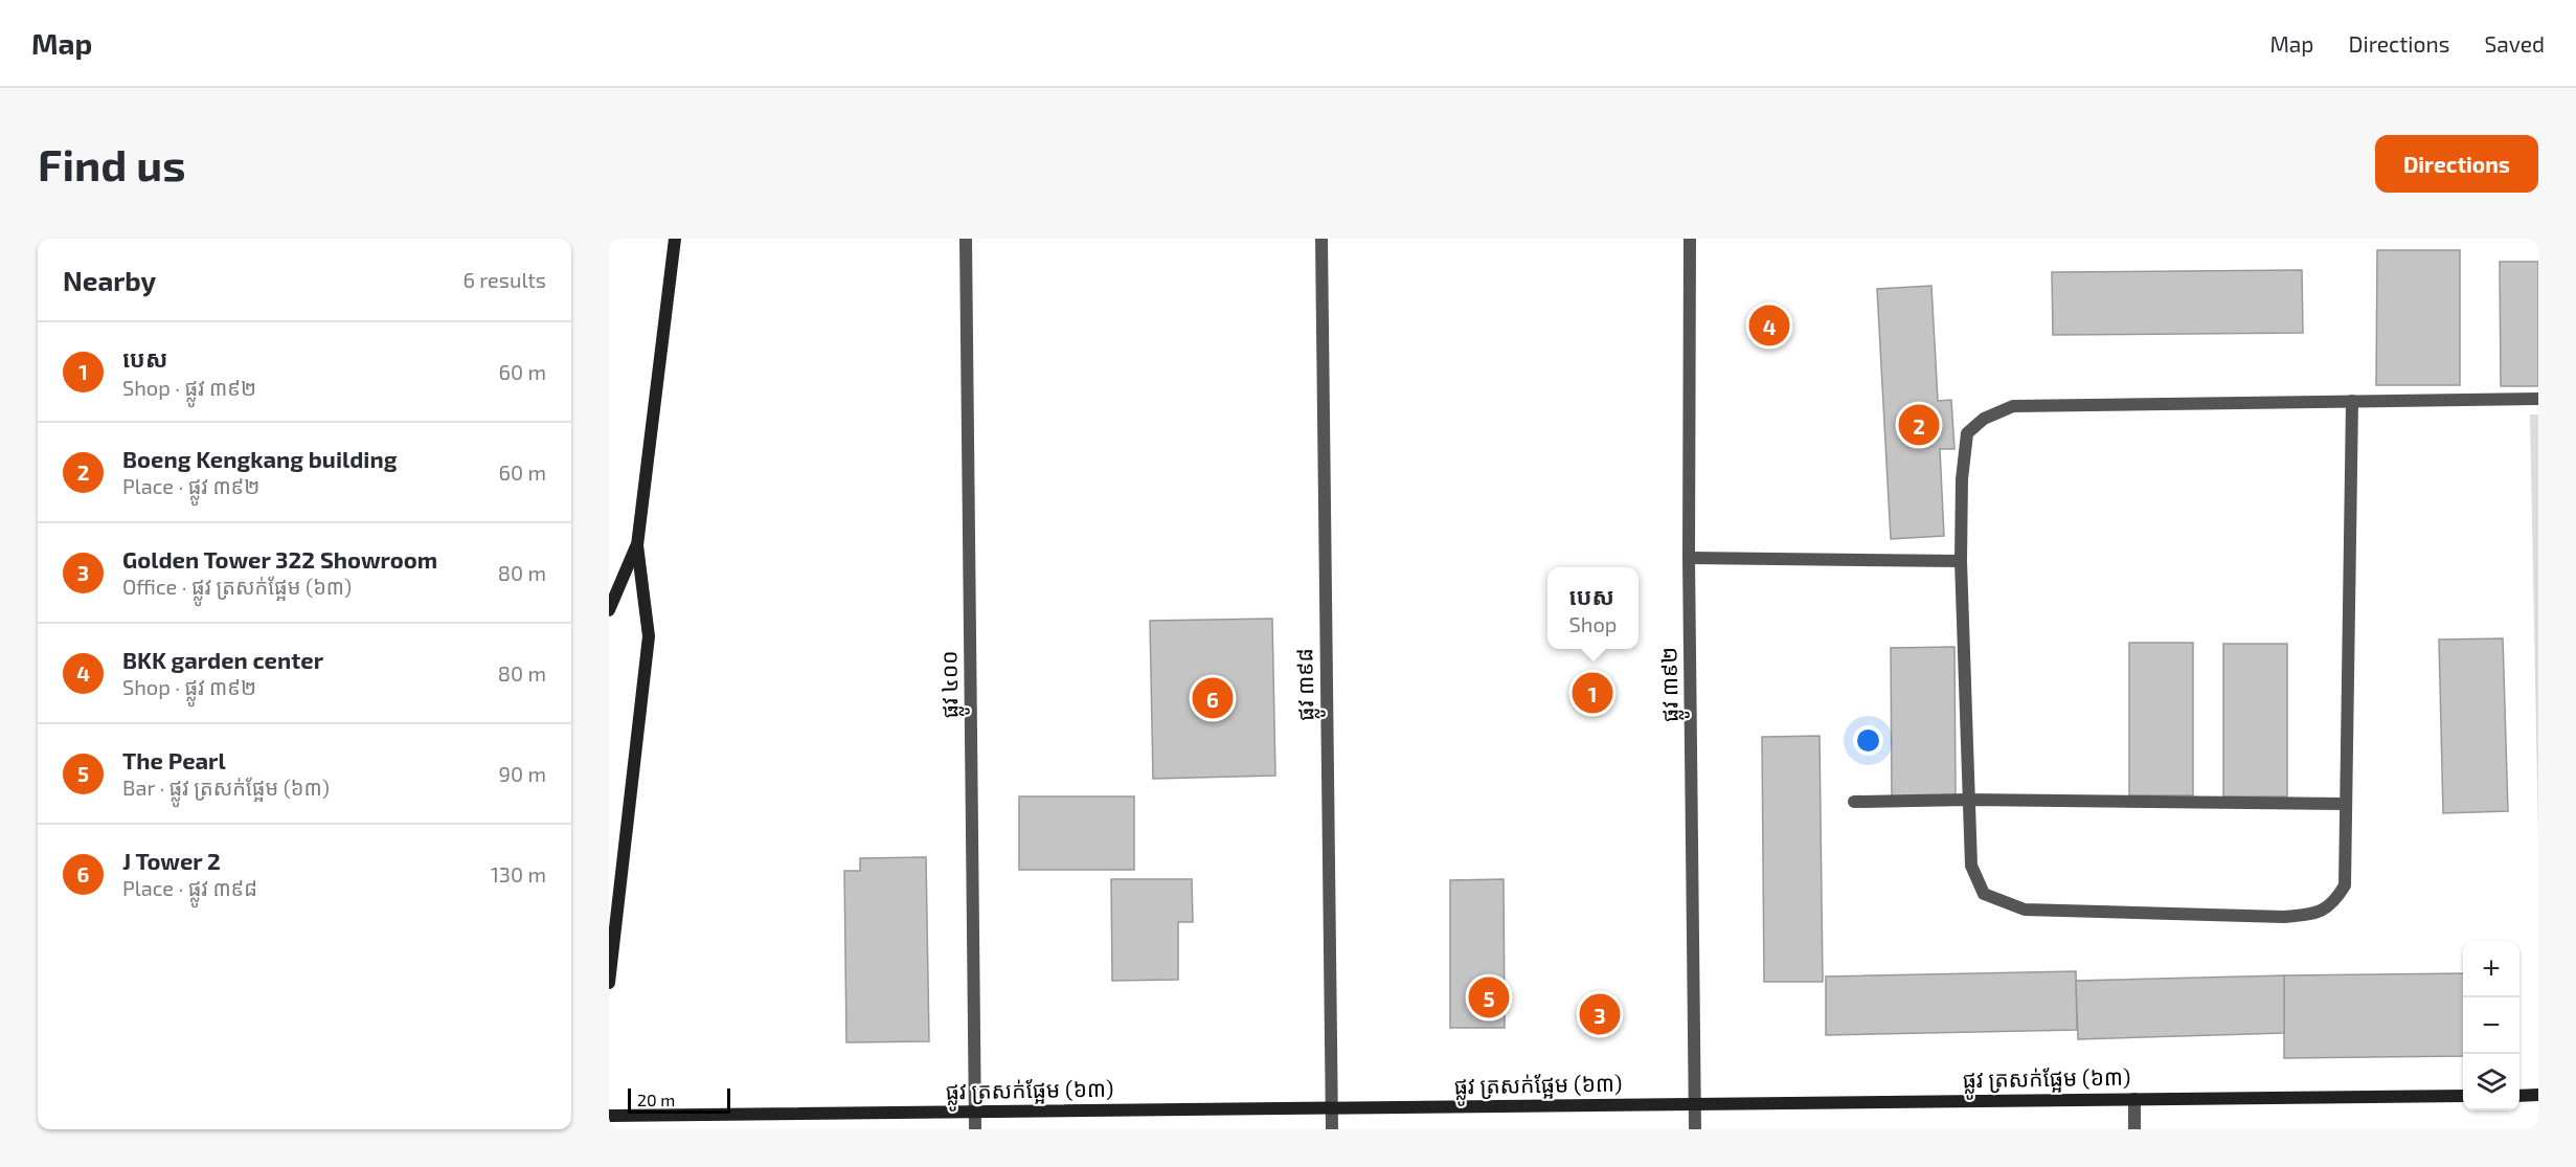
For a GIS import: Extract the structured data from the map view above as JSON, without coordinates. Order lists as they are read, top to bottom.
{
  "streets": {
    "street": [
      "ផ្លូវ ៤០០",
      "ផ្លូវ ៣៩៨",
      "ផ្លូវ ៣៩២",
      "ផ្លូវ ត្រសក់ផ្អែម (៦៣)"
    ]
  },
  "crossings": [
    ["ផ្លូវ ៤០០", "ផ្លូវ ត្រសក់ផ្អែម (៦៣)"],
    ["ផ្លូវ ៣៩៨", "ផ្លូវ ត្រសក់ផ្អែម (៦៣)"],
    ["ផ្លូវ ៣៩២", "ផ្លូវ ត្រសក់ផ្អែម (៦៣)"]
  ],
  "scale_bar": "20 m",
  "page": {
    "header": "Map",
    "nav": ["Map", "Directions", "Saved"],
    "buttons": "Directions",
    "title": "Find us",
    "heading": ["Nearby", "6 results"],
    "pins": [
      "4",
      "2",
      "1",
      "6",
      "5",
      "3"
    ],
    "list": [
      {
        "mark": "1",
        "name": "បេស",
        "note": "Shop · ផ្លូវ ៣៩២",
        "value": "60 m"
      },
      {
        "mark": "2",
        "name": "Boeng Kengkang building",
        "note": "Place · ផ្លូវ ៣៩២",
        "value": "60 m"
      },
      {
        "mark": "3",
        "name": "Golden Tower 322 Showroom",
        "note": "Office · ផ្លូវ ត្រសក់ផ្អែម (៦៣)",
        "value": "80 m"
      },
      {
        "mark": "4",
        "name": "BKK garden center",
        "note": "Shop · ផ្លូវ ៣៩២",
        "value": "80 m"
      },
      {
        "mark": "5",
        "name": "The Pearl",
        "note": "Bar · ផ្លូវ ត្រសក់ផ្អែម (៦៣)",
        "value": "90 m"
      },
      {
        "mark": "6",
        "name": "J Tower 2",
        "note": "Place · ផ្លូវ ៣៩៨",
        "value": "130 m"
      }
    ],
    "popup": ["បេស", "Shop"],
    "map_buttons": ["+", "−"],
    "scale": "20 m"
  }
}
